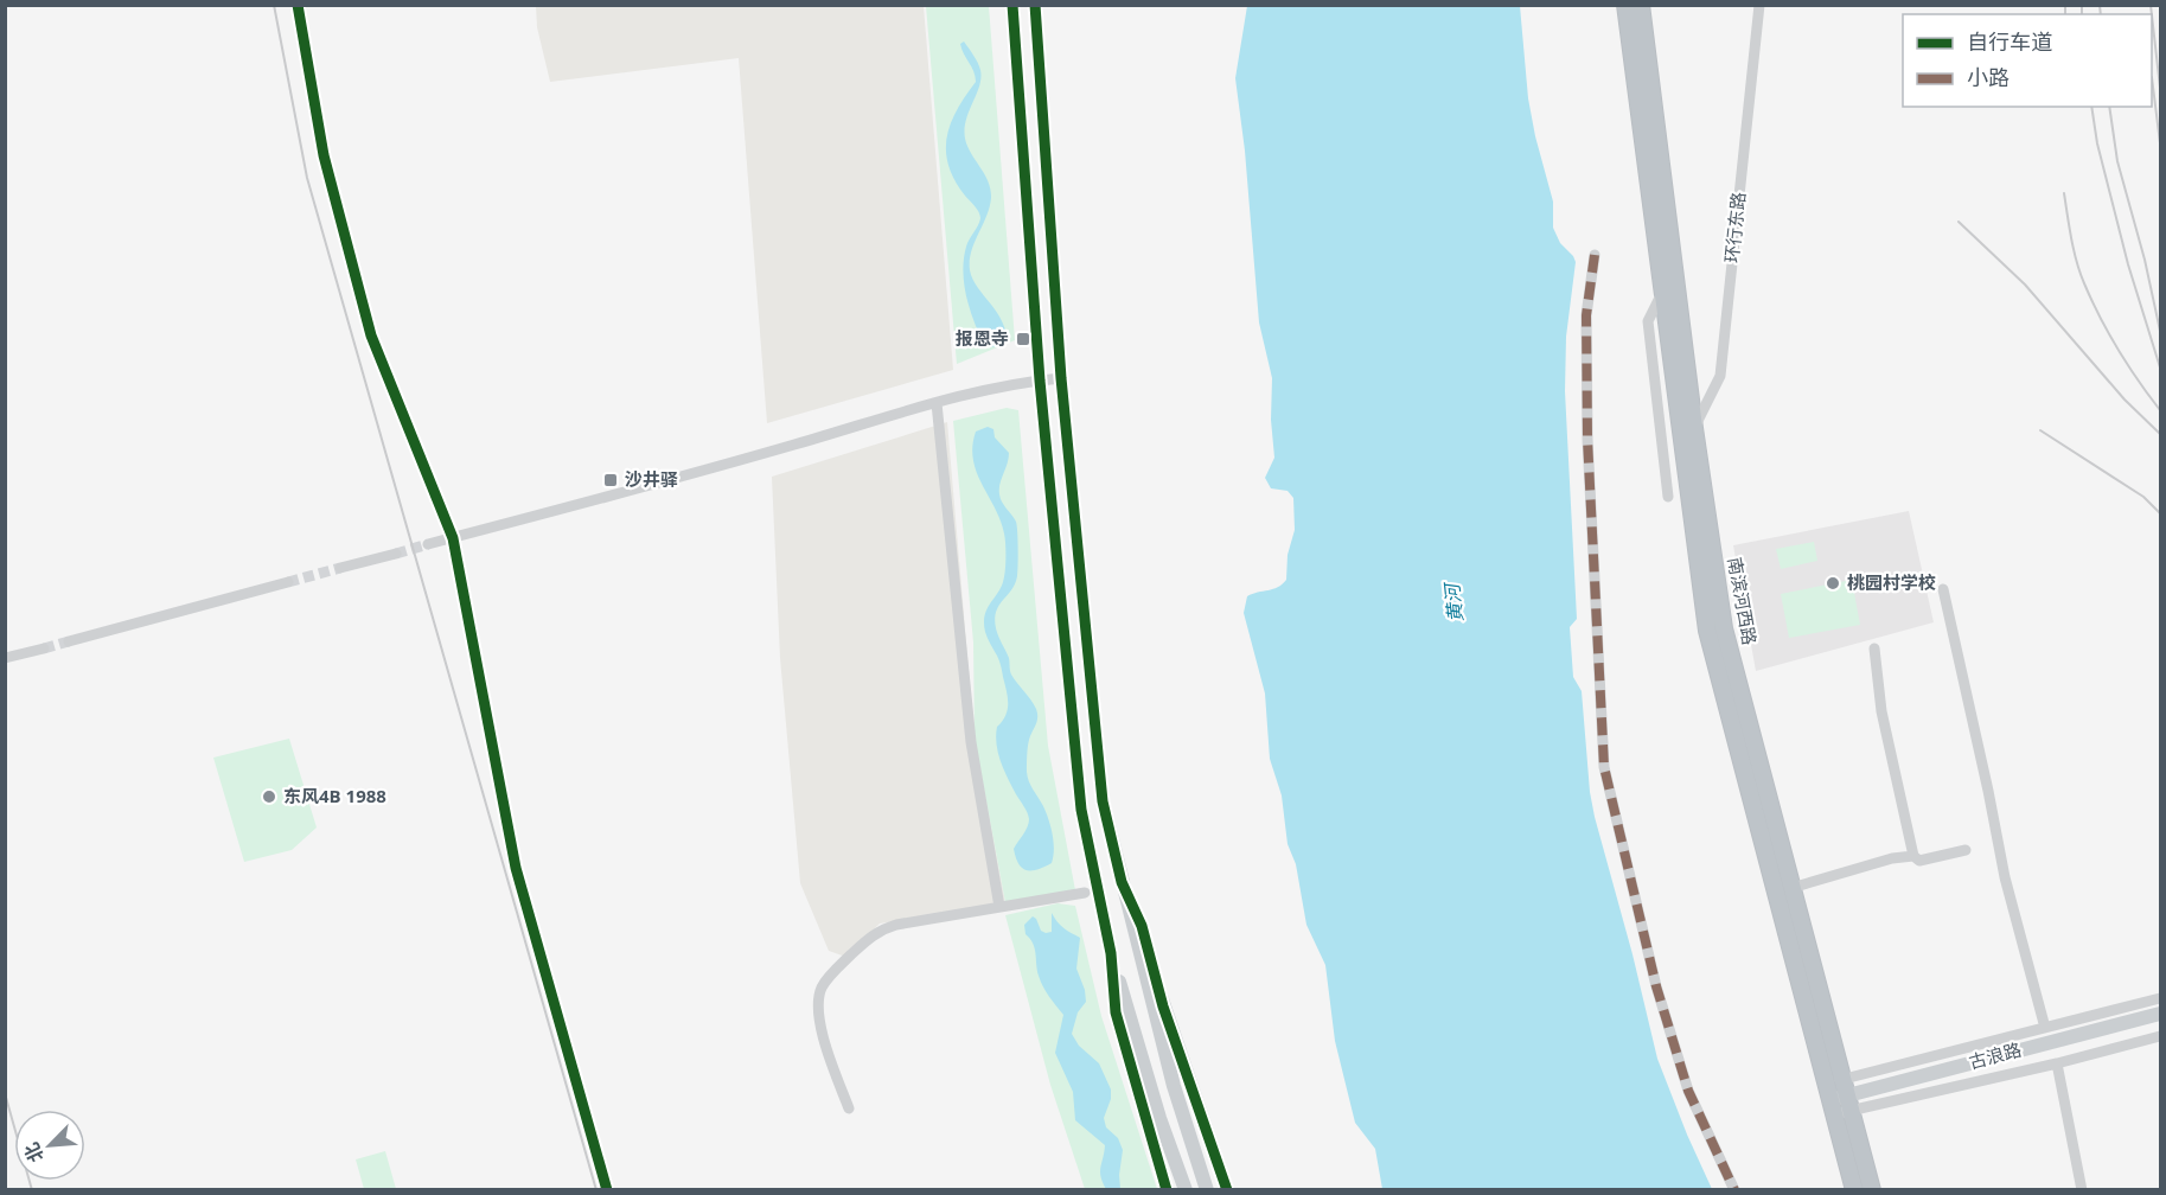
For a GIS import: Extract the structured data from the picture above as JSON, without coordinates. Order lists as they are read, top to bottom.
{
  "streets": {
    "highway": ["南滨河西路"],
    "main road": ["古浪路"],
    "street": ["环行东路"]
  },
  "crossings": [
    ["环行东路", "南滨河西路"],
    ["南滨河西路", "古浪路"]
  ],
  "water": ["黄河"],
  "places": {
    "transit": ["报恩寺", "沙井驿"],
    "other": ["桃园村学校", "东风4B 1988"]
  },
  "legend": ["自行车道", "小路"],
  "north": "bottom left"
}
